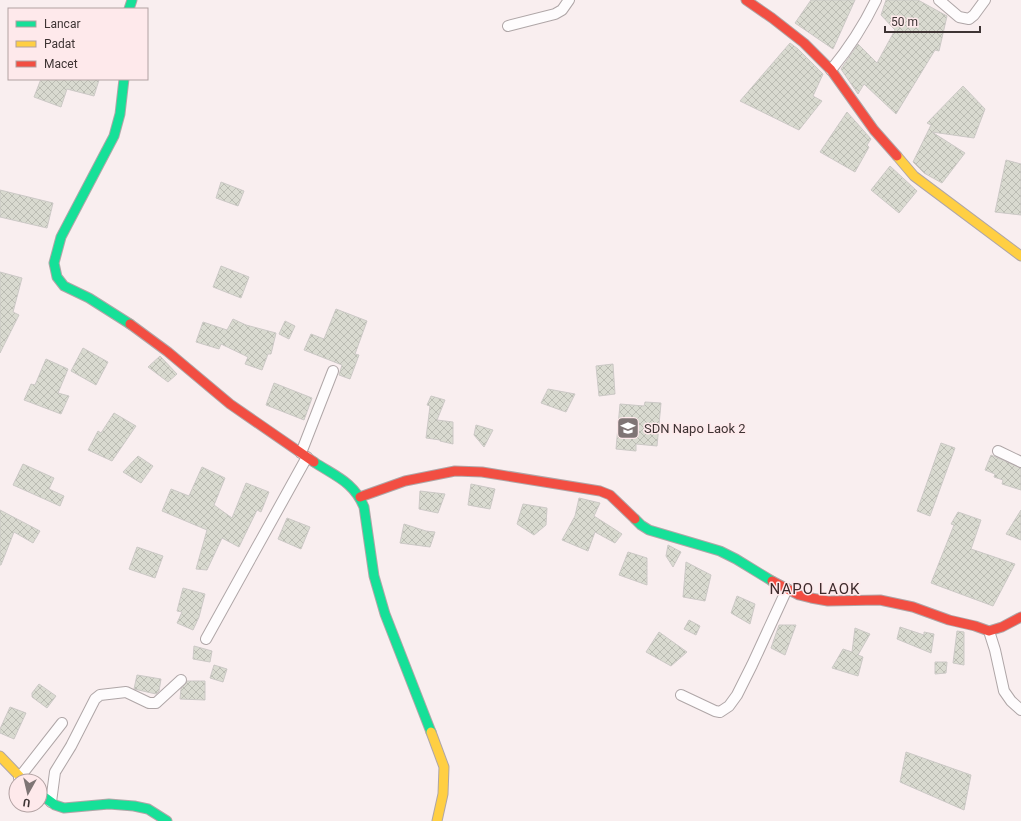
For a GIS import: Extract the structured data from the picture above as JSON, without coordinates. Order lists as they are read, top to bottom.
{
  "districts": ["NAPO LAOK"],
  "places": {
    "school or university": ["SDN Napo Laok 2"]
  },
  "legend": ["Lancar", "Padat", "Macet"],
  "scale_bar": "50 m",
  "north": "bottom"
}
